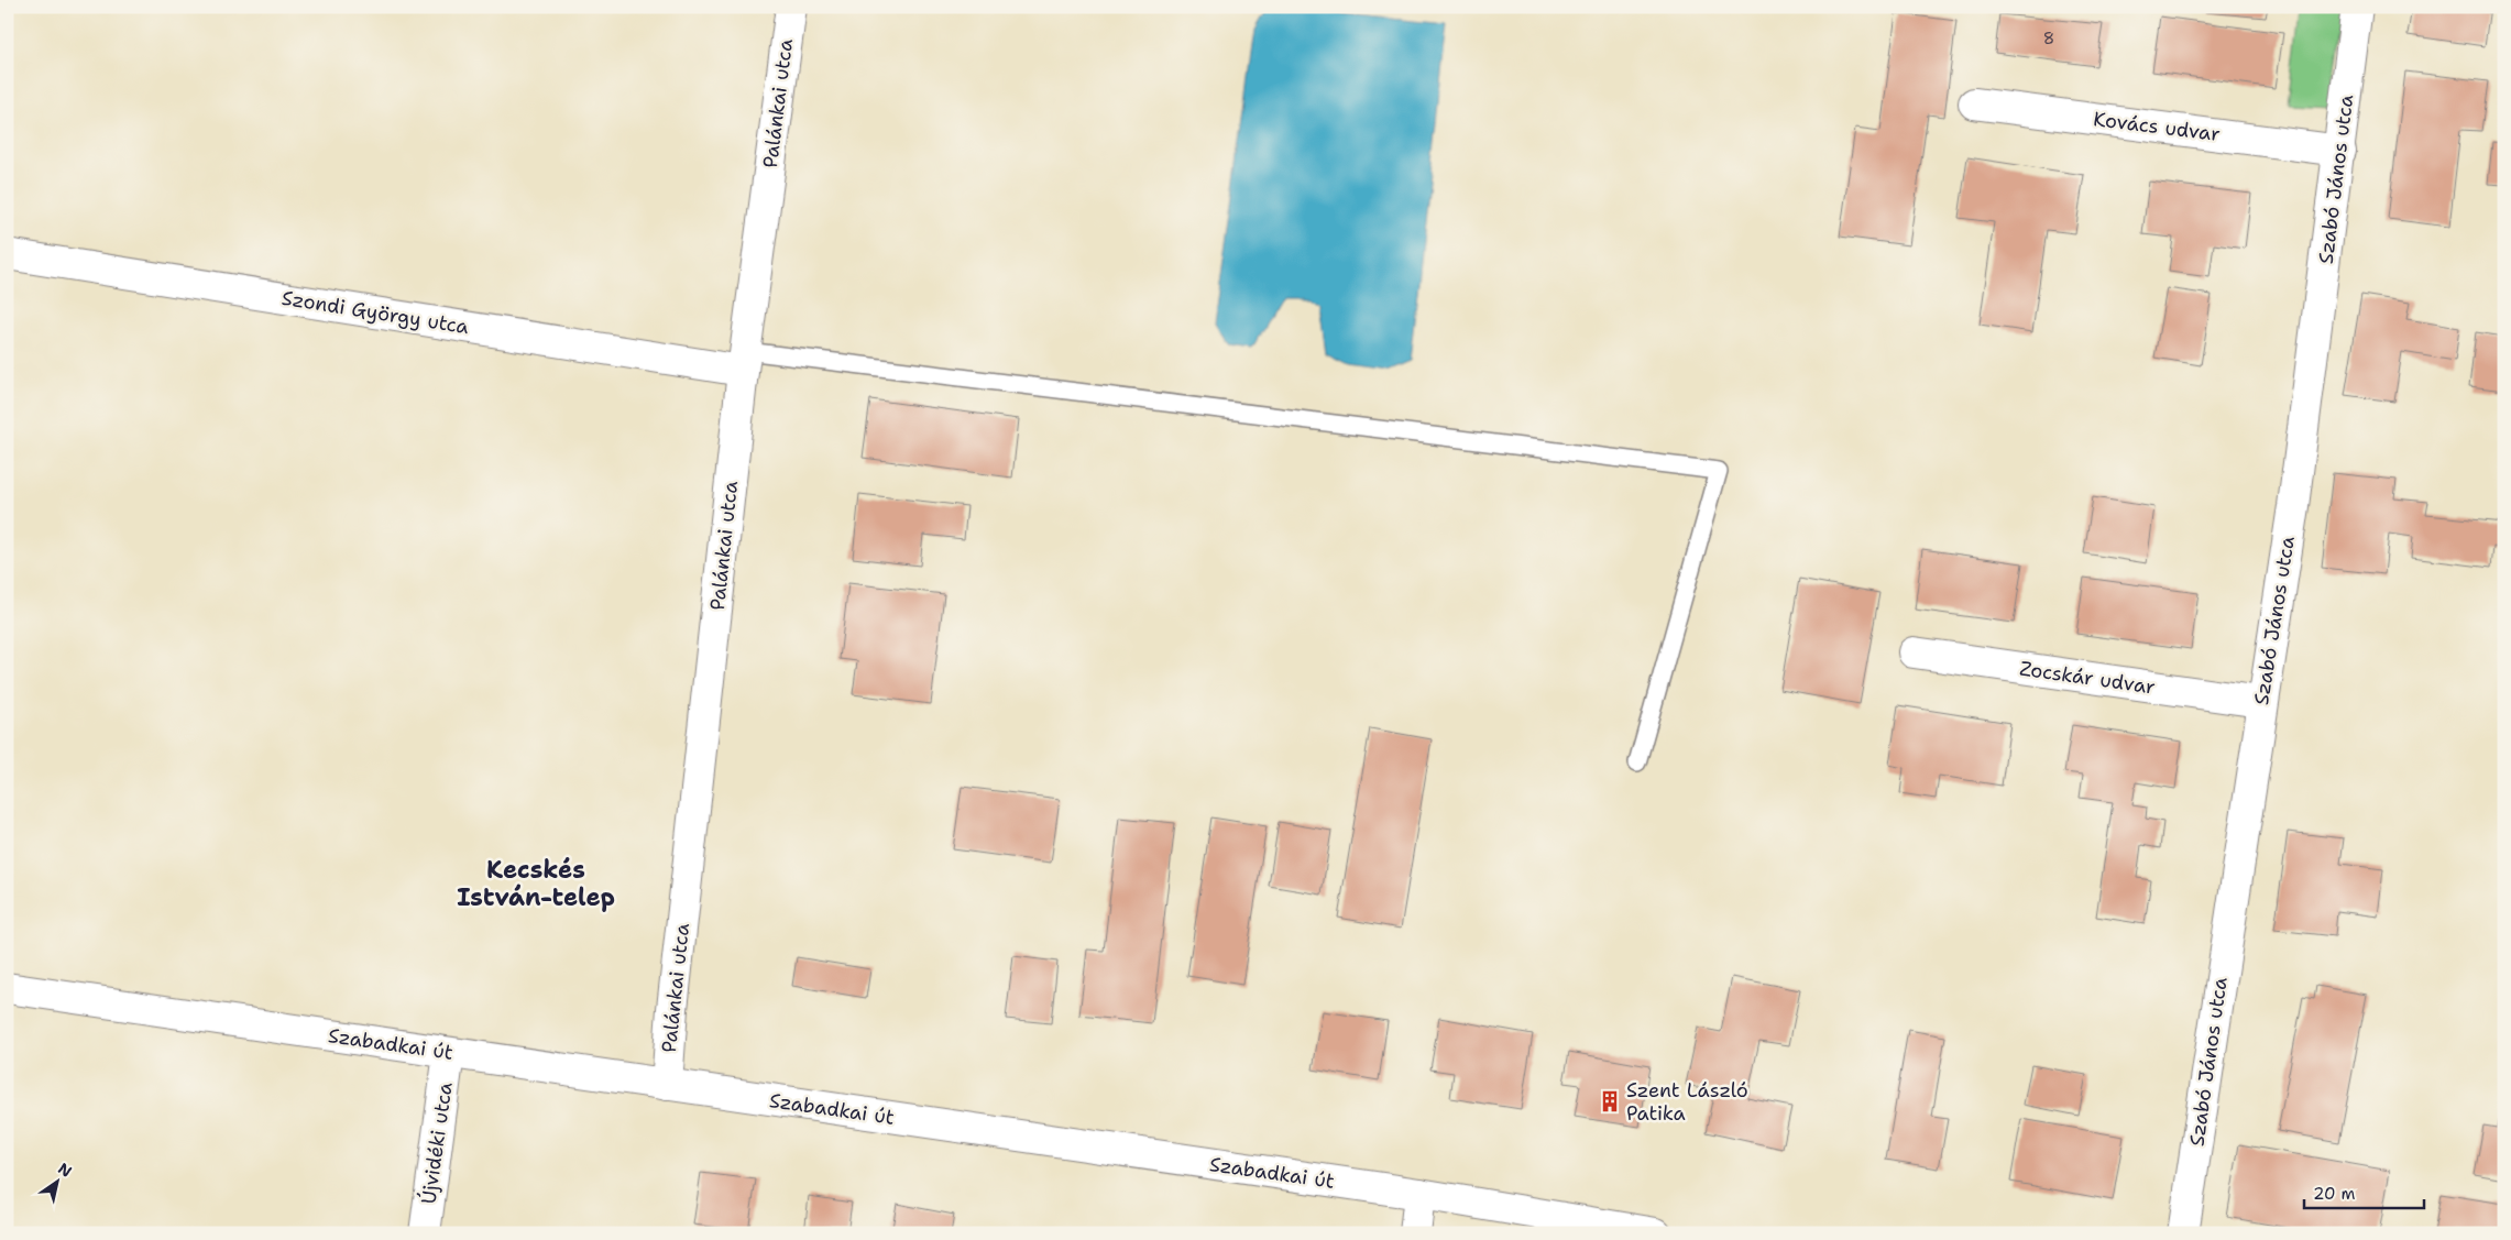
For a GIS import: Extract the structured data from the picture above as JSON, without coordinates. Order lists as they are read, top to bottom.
{
  "streets": {
    "street": [
      "Palánkai utca",
      "Kovács udvar",
      "Szabó János utca",
      "Szondi György utca",
      "Zocskár udvar",
      "Szabadkai út",
      "Újvidéki utca"
    ]
  },
  "crossings": [
    ["Palánkai utca", "Szondi György utca"],
    ["Palánkai utca", "Szabadkai út"],
    ["Kovács udvar", "Szabó János utca"],
    ["Szabó János utca", "Zocskár udvar"],
    ["Szabadkai út", "Újvidéki utca"]
  ],
  "districts": ["Kecskés István-telep"],
  "places": {
    "building": ["Szent László Patika"]
  },
  "house_numbers": ["8"],
  "scale_bar": "20 m",
  "north": "top right"
}
